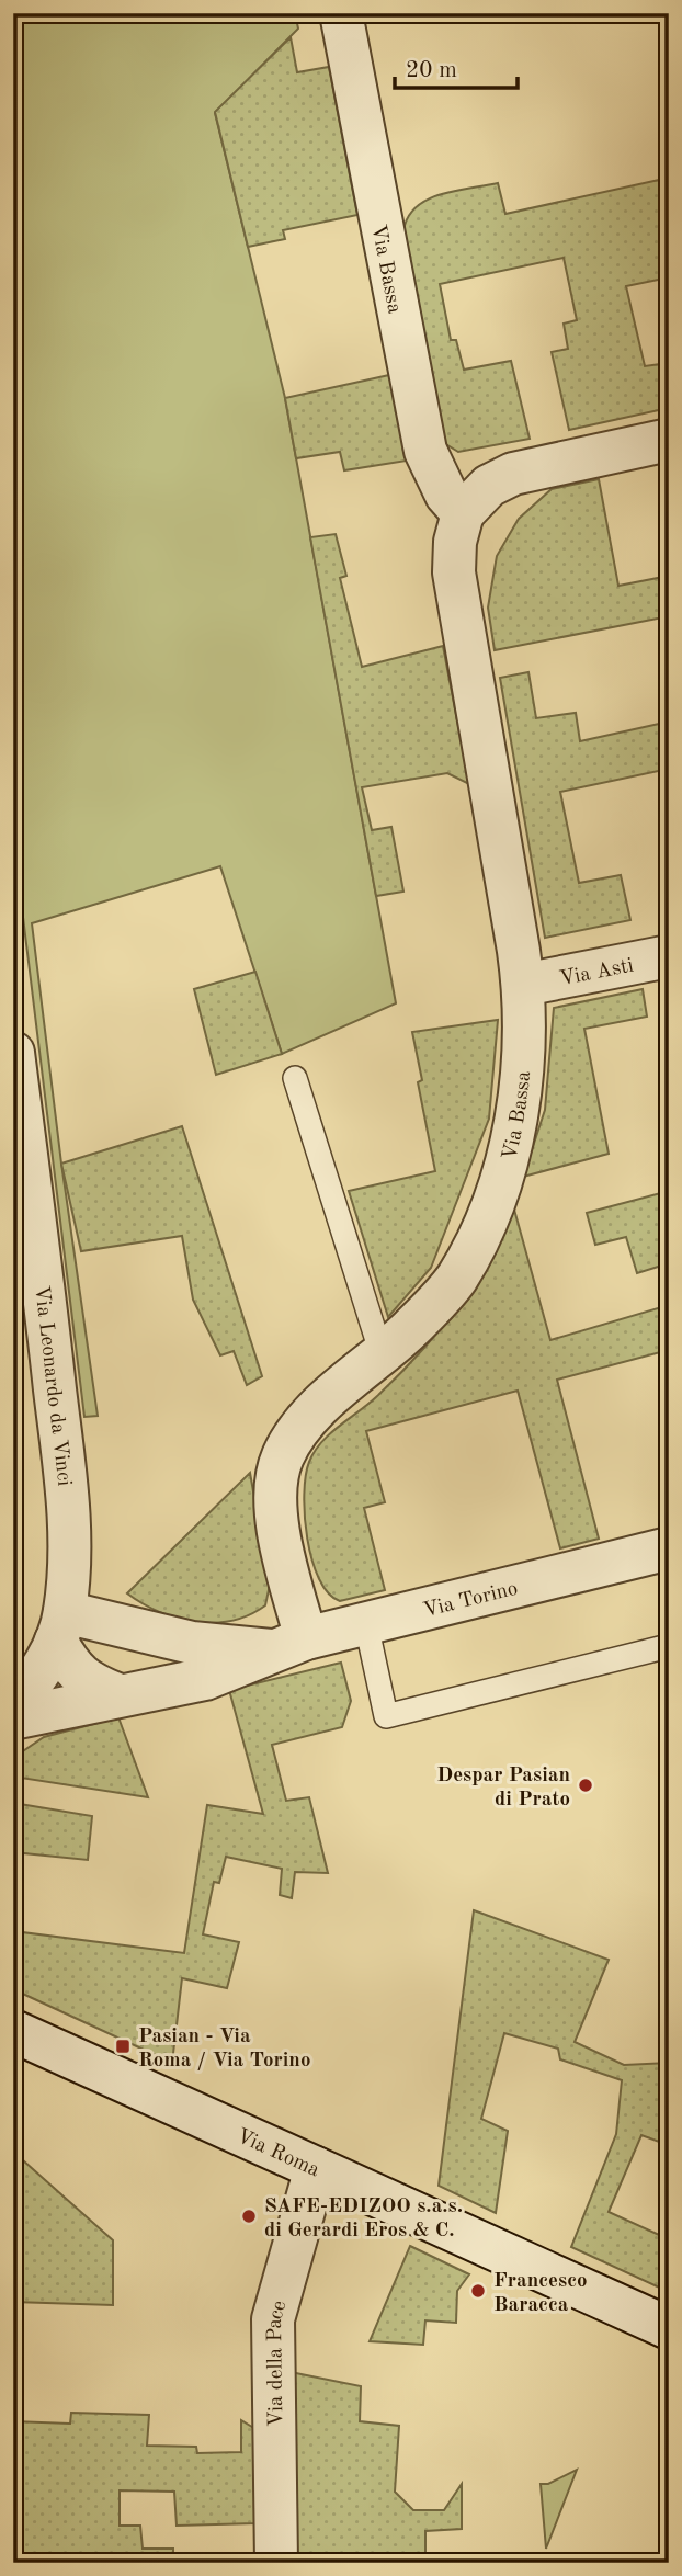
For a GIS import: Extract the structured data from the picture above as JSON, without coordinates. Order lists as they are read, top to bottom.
{
  "streets": {
    "street": [
      "Via Bassa",
      "Via Asti",
      "Via Leonardo da Vinci",
      "Via Torino",
      "Via Roma",
      "Via della Pace"
    ]
  },
  "crossings": [
    ["Via Bassa", "Via Asti"],
    ["Via Bassa", "Via Torino"],
    ["Via Leonardo da Vinci", "Via Torino"],
    ["Via Roma", "Via della Pace"]
  ],
  "places": {
    "other": ["Despar Pasian di Prato", "SAFE-EDIZOO s.a.s. di Gerardi Eros & C.", "Francesco Baracca"],
    "transit": ["Pasian - Via Roma / Via Torino"]
  },
  "scale_bar": "20 m"
}
